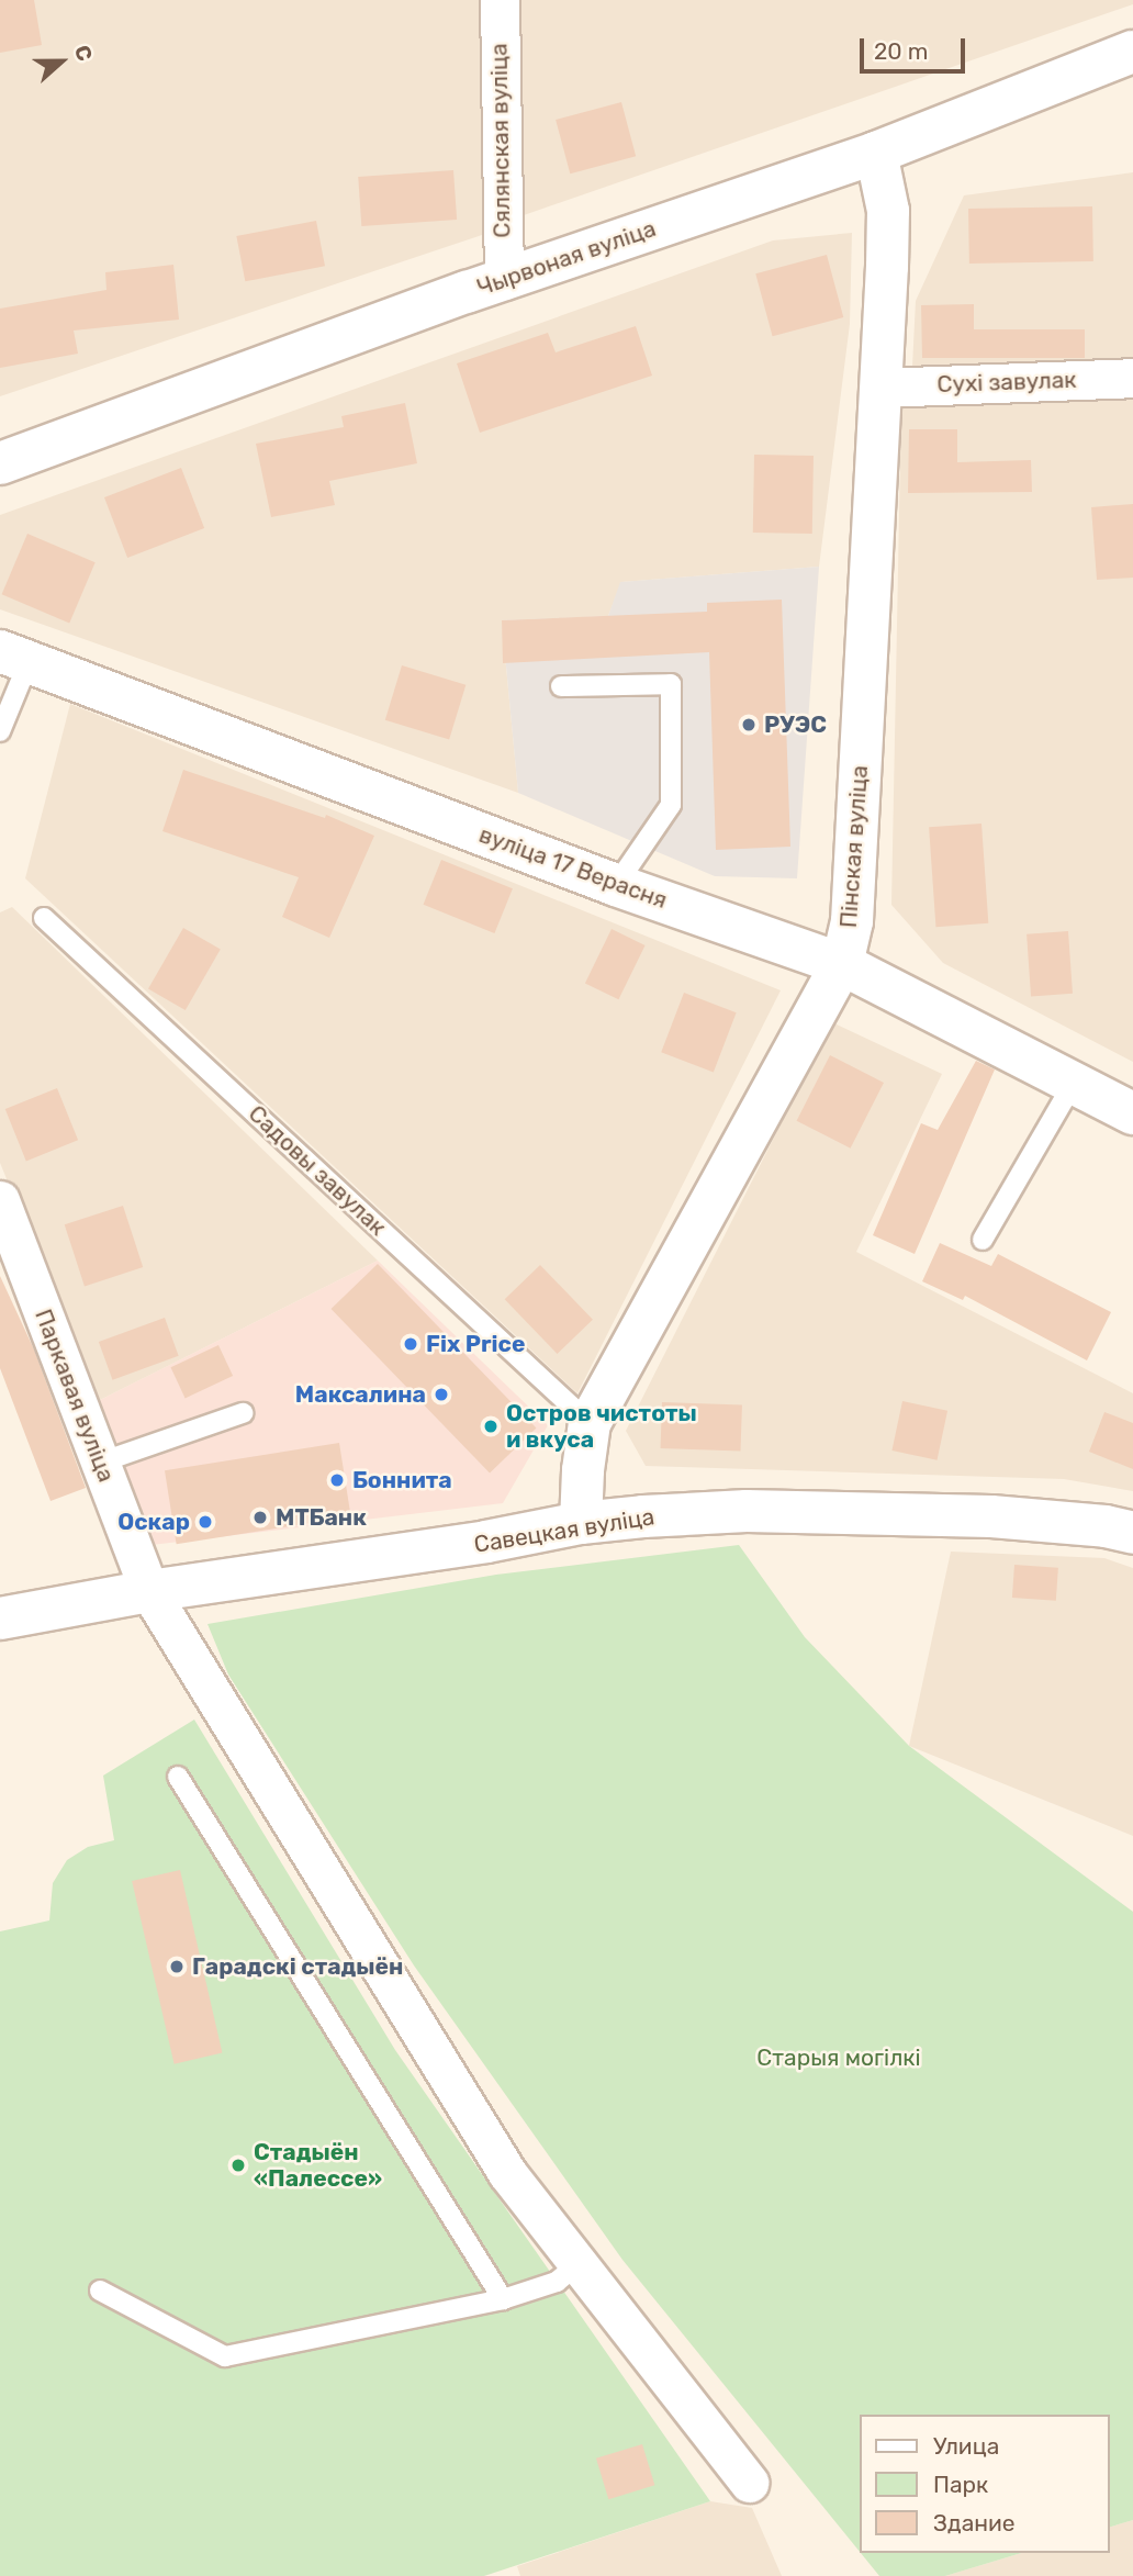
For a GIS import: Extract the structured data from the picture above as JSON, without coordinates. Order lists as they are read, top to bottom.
{
  "streets": {
    "street": [
      "Сялянская вуліца",
      "Чырвоная вуліца",
      "Сухі завулак",
      "Пінская вуліца",
      "вуліца 17 Верасня",
      "Паркавая вуліца",
      "Савецкая вуліца"
    ],
    "lane": ["Садовы завулак"]
  },
  "crossings": [
    ["Сялянская вуліца", "Чырвоная вуліца"],
    ["Чырвоная вуліца", "Пінская вуліца"],
    ["Сухі завулак", "Пінская вуліца"],
    ["Пінская вуліца", "вуліца 17 Верасня"],
    ["Пінская вуліца", "Садовы завулак"],
    ["Пінская вуліца", "Савецкая вуліца"],
    ["Паркавая вуліца", "Савецкая вуліца"]
  ],
  "parks": ["Старыя могілкі"],
  "places": [
    "РУЭС",
    "Fix Price",
    "Максалина",
    "Остров чистоты и вкуса",
    "Боннита",
    "МТБанк",
    "Оскар",
    "Гарадскі стадыён",
    "Стадыён «Палессе»"
  ],
  "legend": ["Улица", "Парк", "Здание"],
  "scale_bar": "20 m",
  "north": "right"
}
